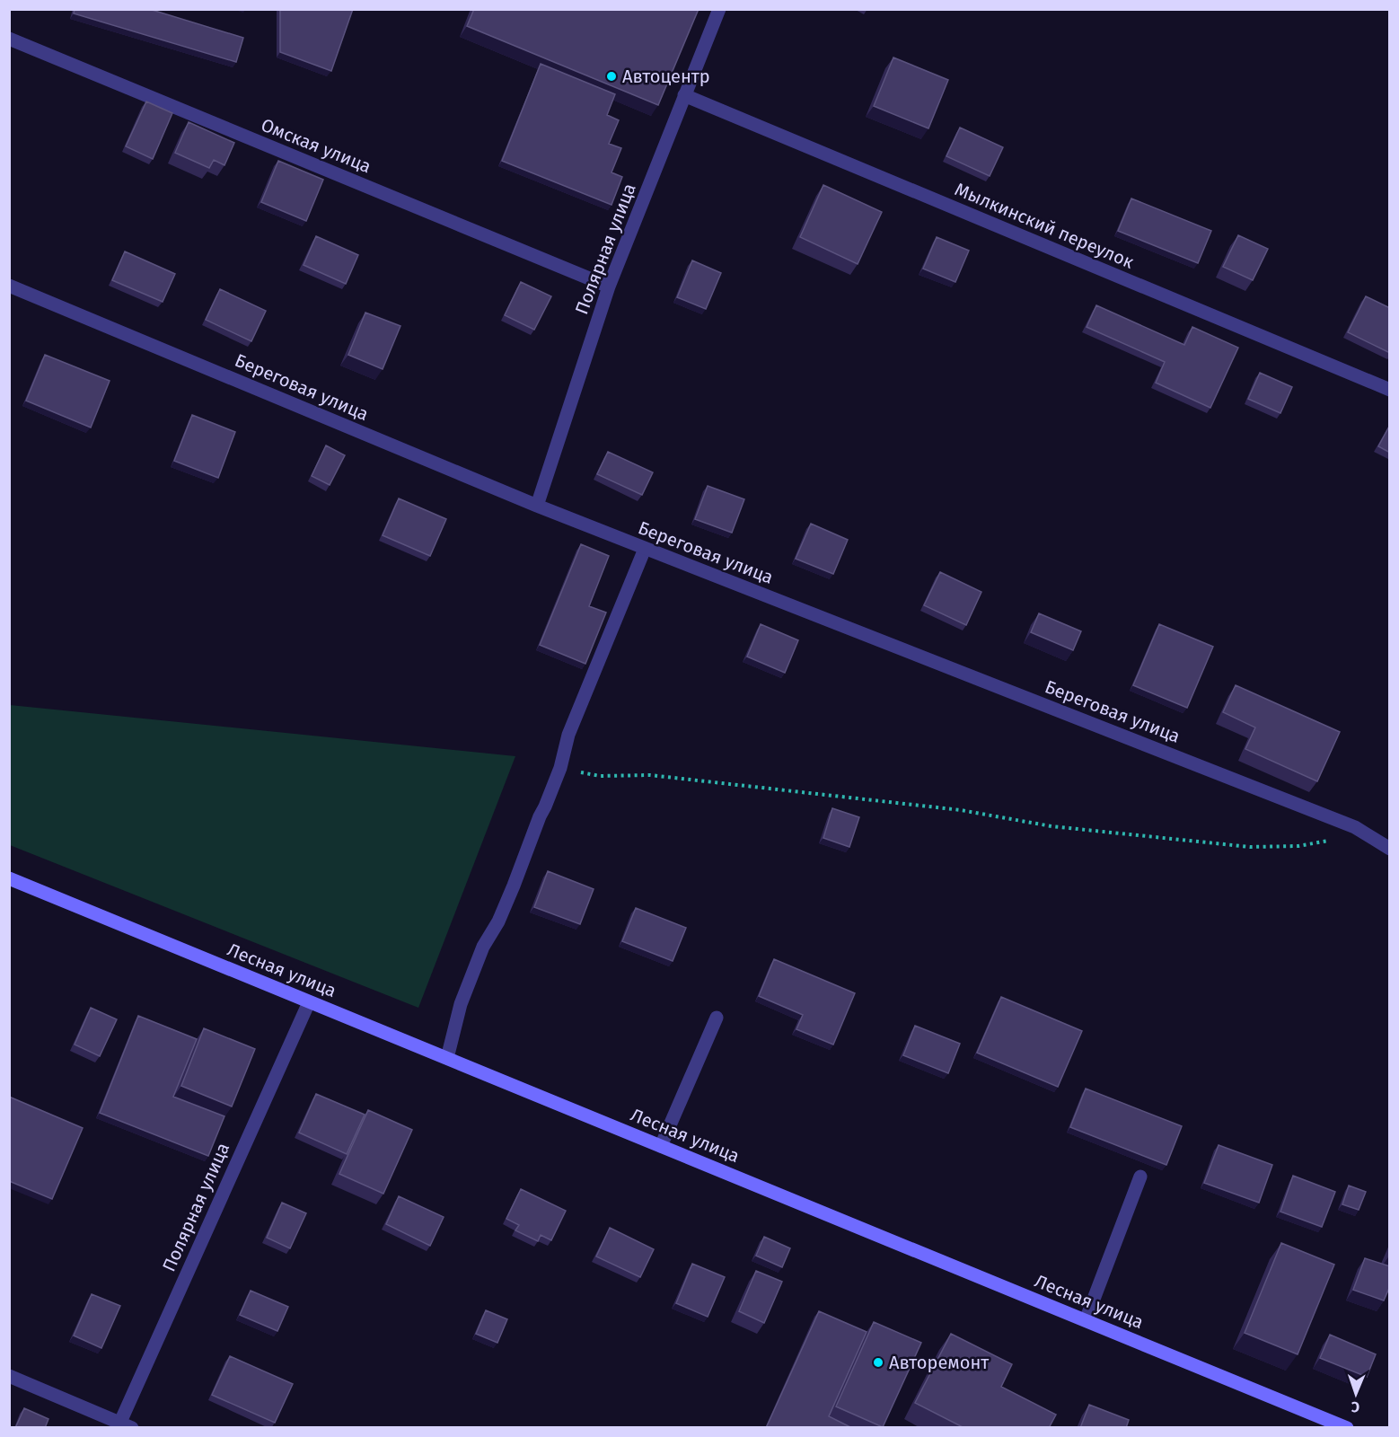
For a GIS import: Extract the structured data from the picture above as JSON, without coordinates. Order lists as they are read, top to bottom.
{
  "streets": {
    "street": [
      "Омская улица",
      "Мылкинский переулок",
      "Полярная улица",
      "Береговая улица",
      "Лесная улица"
    ]
  },
  "crossings": [
    ["Омская улица", "Полярная улица"],
    ["Мылкинский переулок", "Полярная улица"],
    ["Полярная улица", "Береговая улица"],
    ["Полярная улица", "Лесная улица"]
  ],
  "places": ["Автоцентр", "Авторемонт"],
  "north": "bottom"
}
